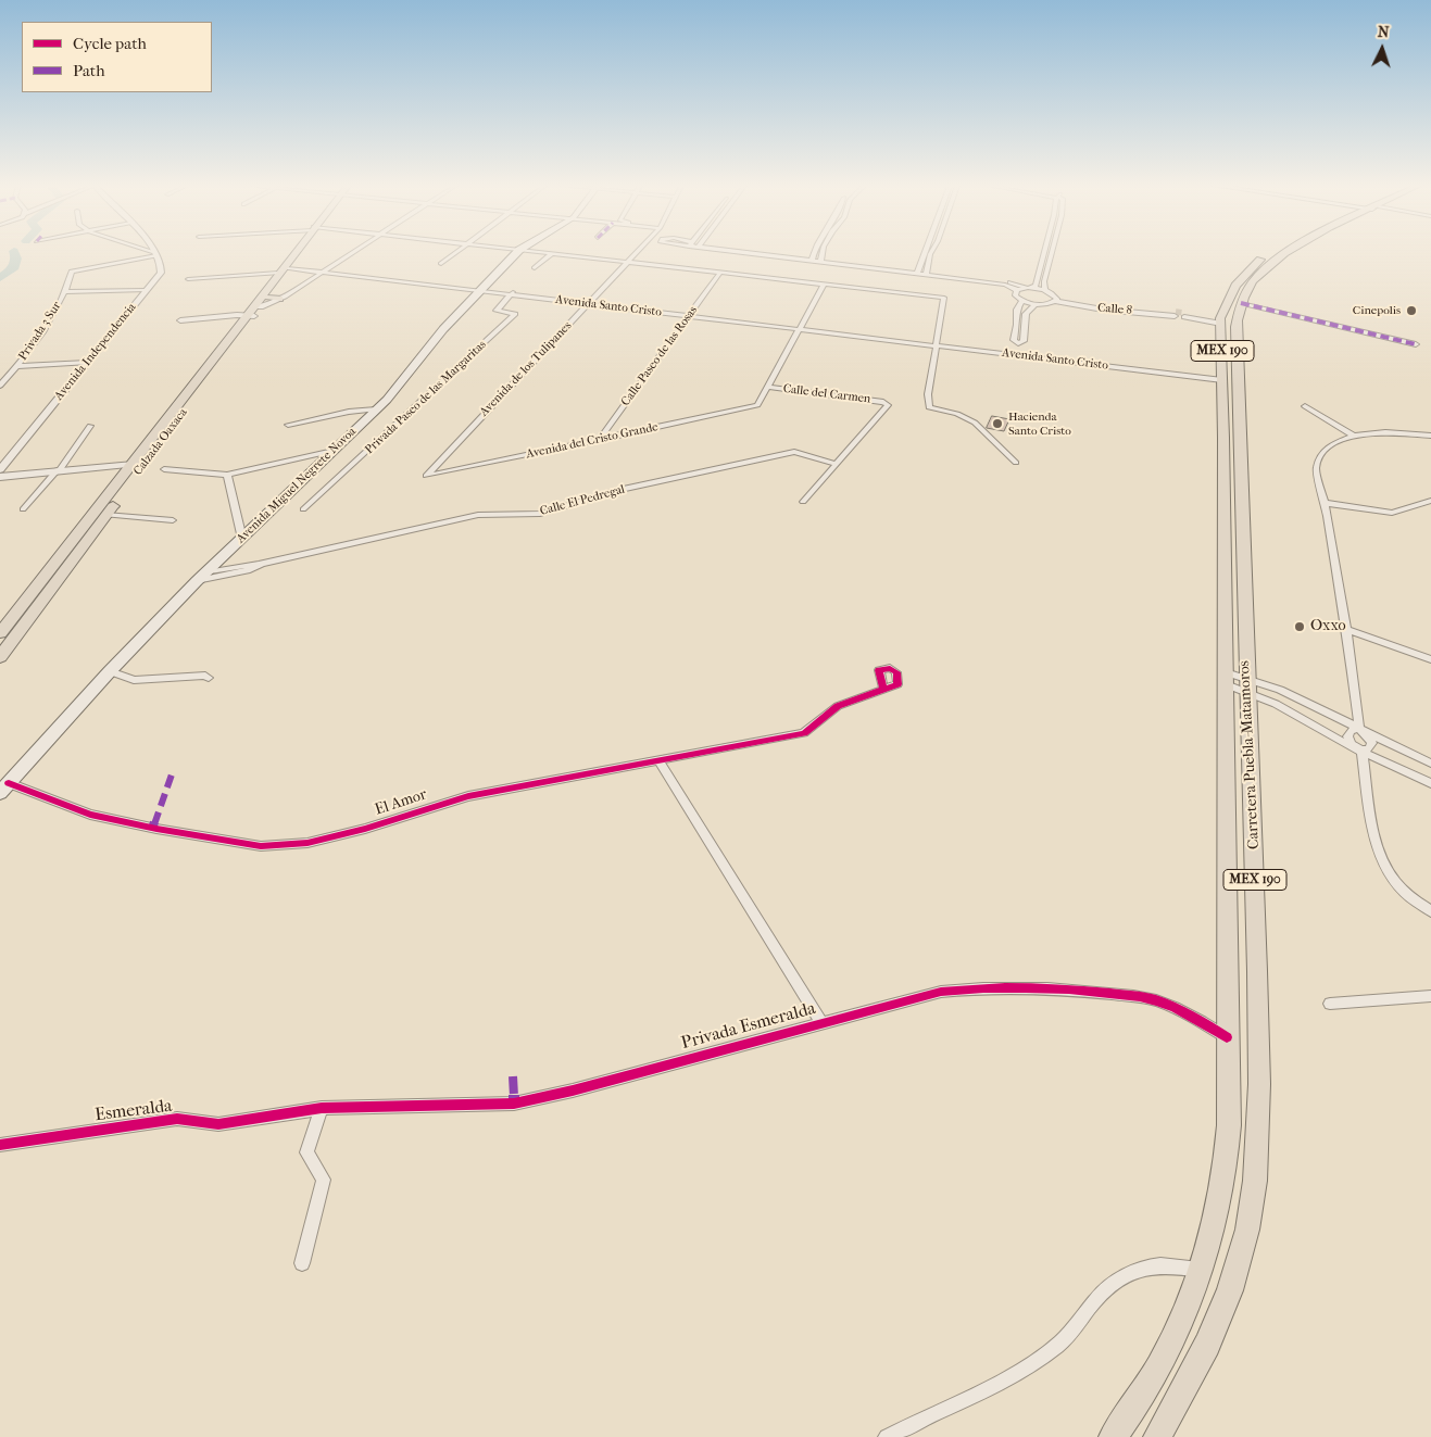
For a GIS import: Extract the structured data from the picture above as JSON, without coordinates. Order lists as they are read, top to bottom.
{
  "streets": {
    "main road": [
      "MEX 190",
      "Calzada Oaxaca",
      "Avenida Miguel Negrete Novoa",
      "Carretera Puebla-Matamoros"
    ],
    "street": [
      "Avenida Santo Cristo",
      "Calle 8",
      "Privada 3 Sur",
      "Avenida Independencia",
      "Calle Paseo de las Rosas",
      "Avenida de los Tulipanes",
      "Calle del Carmen",
      "Privada Paseo de las Margaritas",
      "Avenida del Cristo Grande",
      "Calle El Pedregal",
      "El Amor",
      "Privada Esmeralda",
      "Esmeralda"
    ]
  },
  "crossings": [
    ["Avenida Santo Cristo", "Calle Paseo de las Rosas"],
    ["Avenida Santo Cristo", "Avenida de los Tulipanes"],
    ["Avenida Santo Cristo", "Privada Paseo de las Margaritas"],
    ["Avenida Santo Cristo", "Calzada Oaxaca"],
    ["Avenida Santo Cristo", "Avenida Miguel Negrete Novoa"],
    ["Avenida Santo Cristo", "Carretera Puebla-Matamoros"],
    ["Privada 3 Sur", "Avenida Independencia"],
    ["Calle Paseo de las Rosas", "Avenida del Cristo Grande"],
    ["Avenida de los Tulipanes", "Avenida del Cristo Grande"],
    ["Calle del Carmen", "Avenida del Cristo Grande"],
    ["Avenida Miguel Negrete Novoa", "Calle El Pedregal"],
    ["Avenida Miguel Negrete Novoa", "El Amor"],
    ["Carretera Puebla-Matamoros", "Privada Esmeralda"],
    ["El Amor", "Privada Esmeralda"],
    ["Privada Esmeralda", "Esmeralda"]
  ],
  "places": ["Cinepolis", "Hacienda Santo Cristo", "Oxxo"],
  "legend": ["Cycle path", "Path"],
  "north": "top"
}
